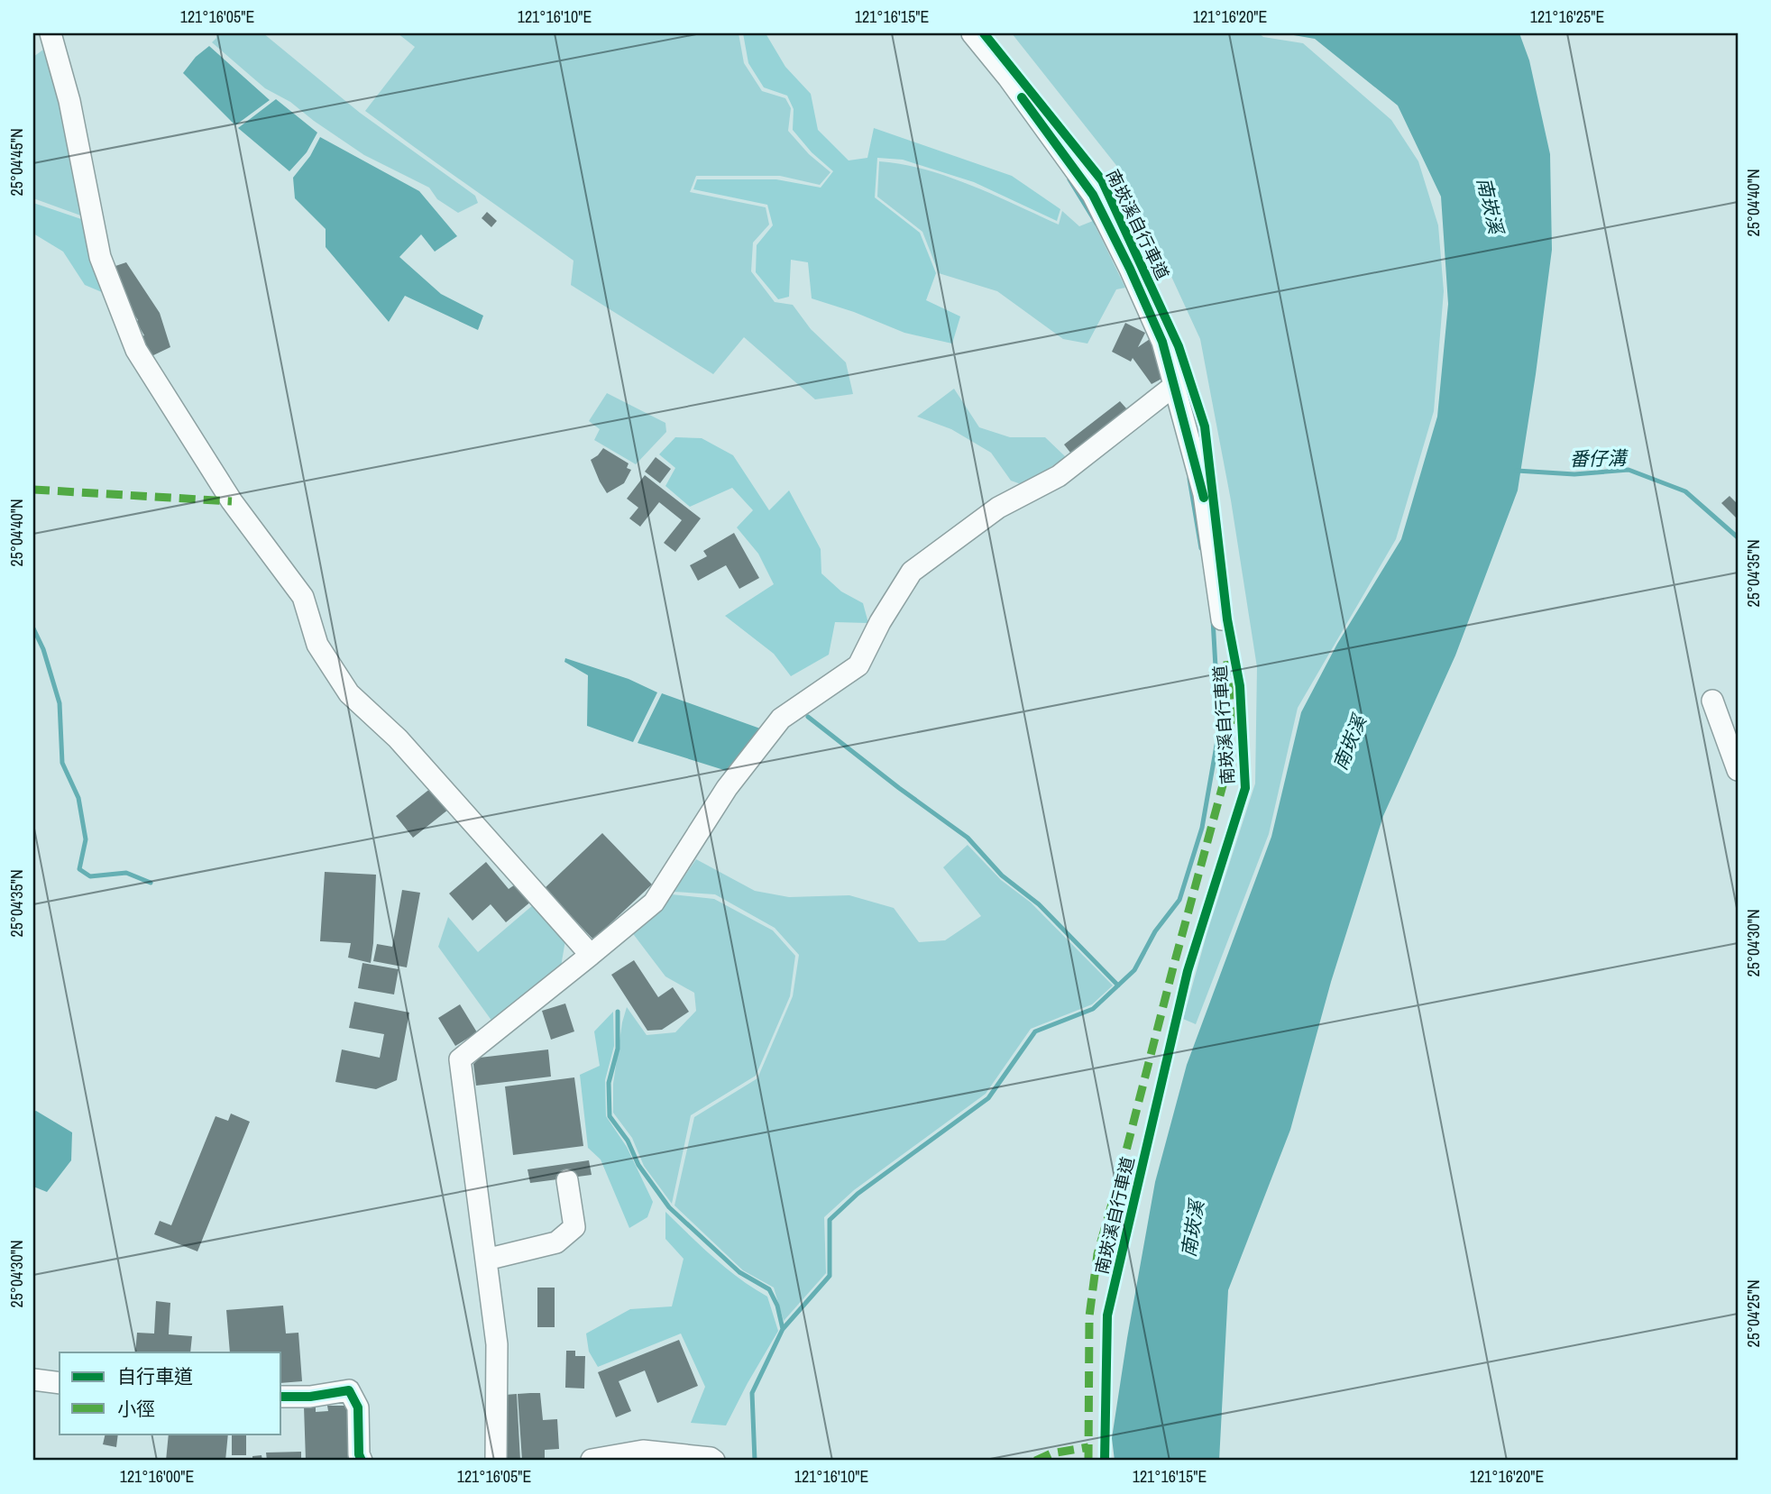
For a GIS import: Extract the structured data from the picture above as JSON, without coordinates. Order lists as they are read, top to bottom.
{
  "streets": {
    "cycle path": ["南崁溪自行車道"]
  },
  "water": ["南崁溪", "番仔溝"],
  "legend": ["自行車道", "小徑"],
  "coordinates": [
    "121°16'05\"E",
    "121°16'10\"E",
    "121°16'15\"E",
    "121°16'20\"E",
    "121°16'25\"E",
    "25°04'45\"N",
    "25°04'40\"N",
    "25°04'35\"N",
    "25°04'30\"N",
    "25°04'25\"N",
    "121°16'00\"E"
  ]
}
